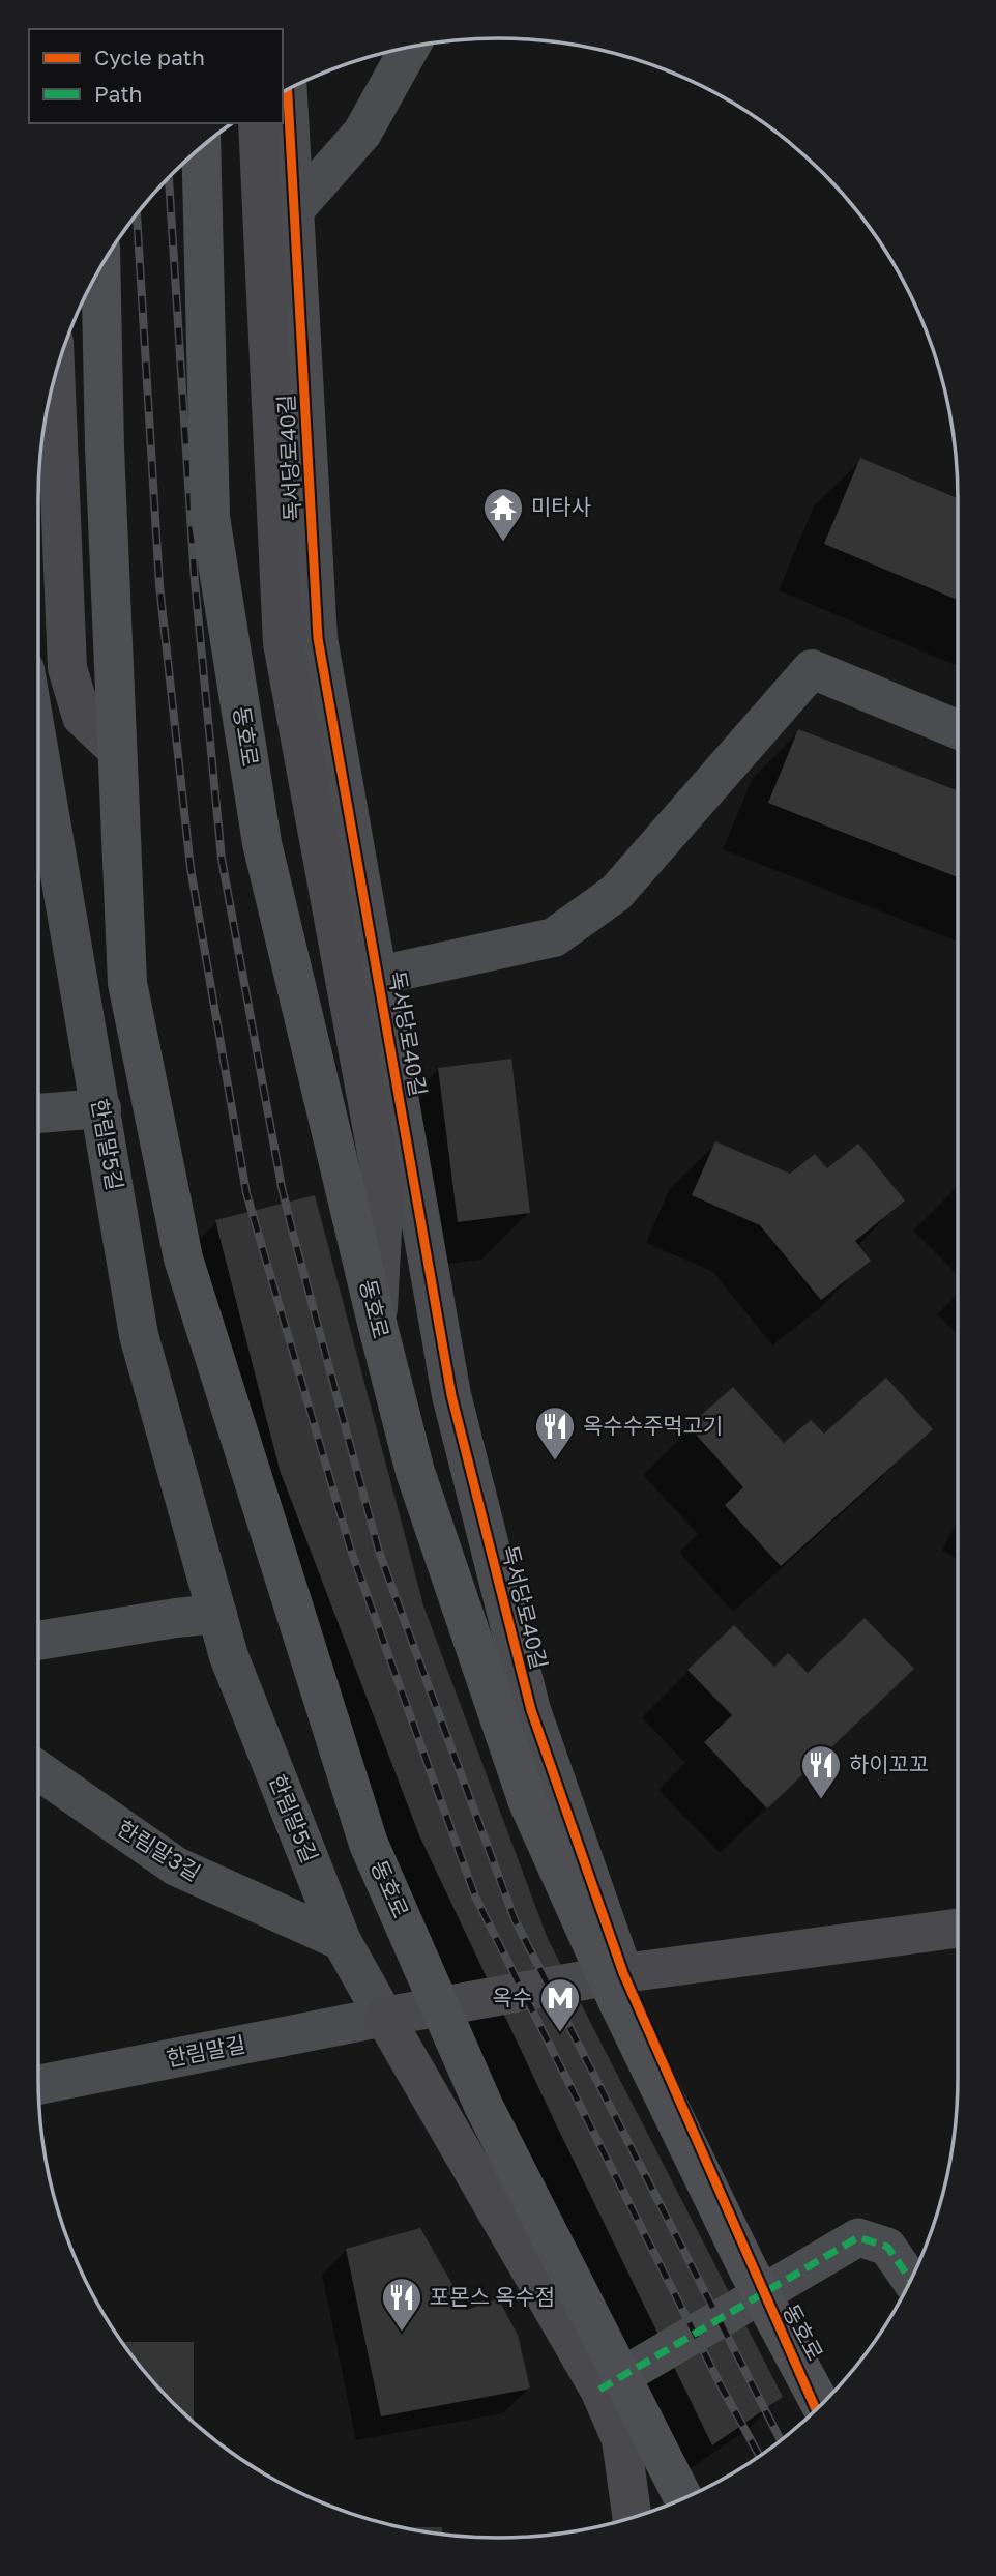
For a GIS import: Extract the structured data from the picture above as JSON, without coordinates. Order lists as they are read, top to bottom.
{
  "streets": {
    "main road": ["동호로"],
    "street": [
      "독서당로40길",
      "한림말5길",
      "한림말3길",
      "한림말길"
    ]
  },
  "crossings": [
    ["한림말5길", "한림말3길"],
    ["한림말5길", "한림말길"]
  ],
  "places": {
    "temple": ["미타사"],
    "restaurant": ["옥수수주먹고기", "하이꼬꼬", "포몬스 옥수점"],
    "metro station": ["옥수"]
  },
  "legend": ["Cycle path", "Path"]
}
